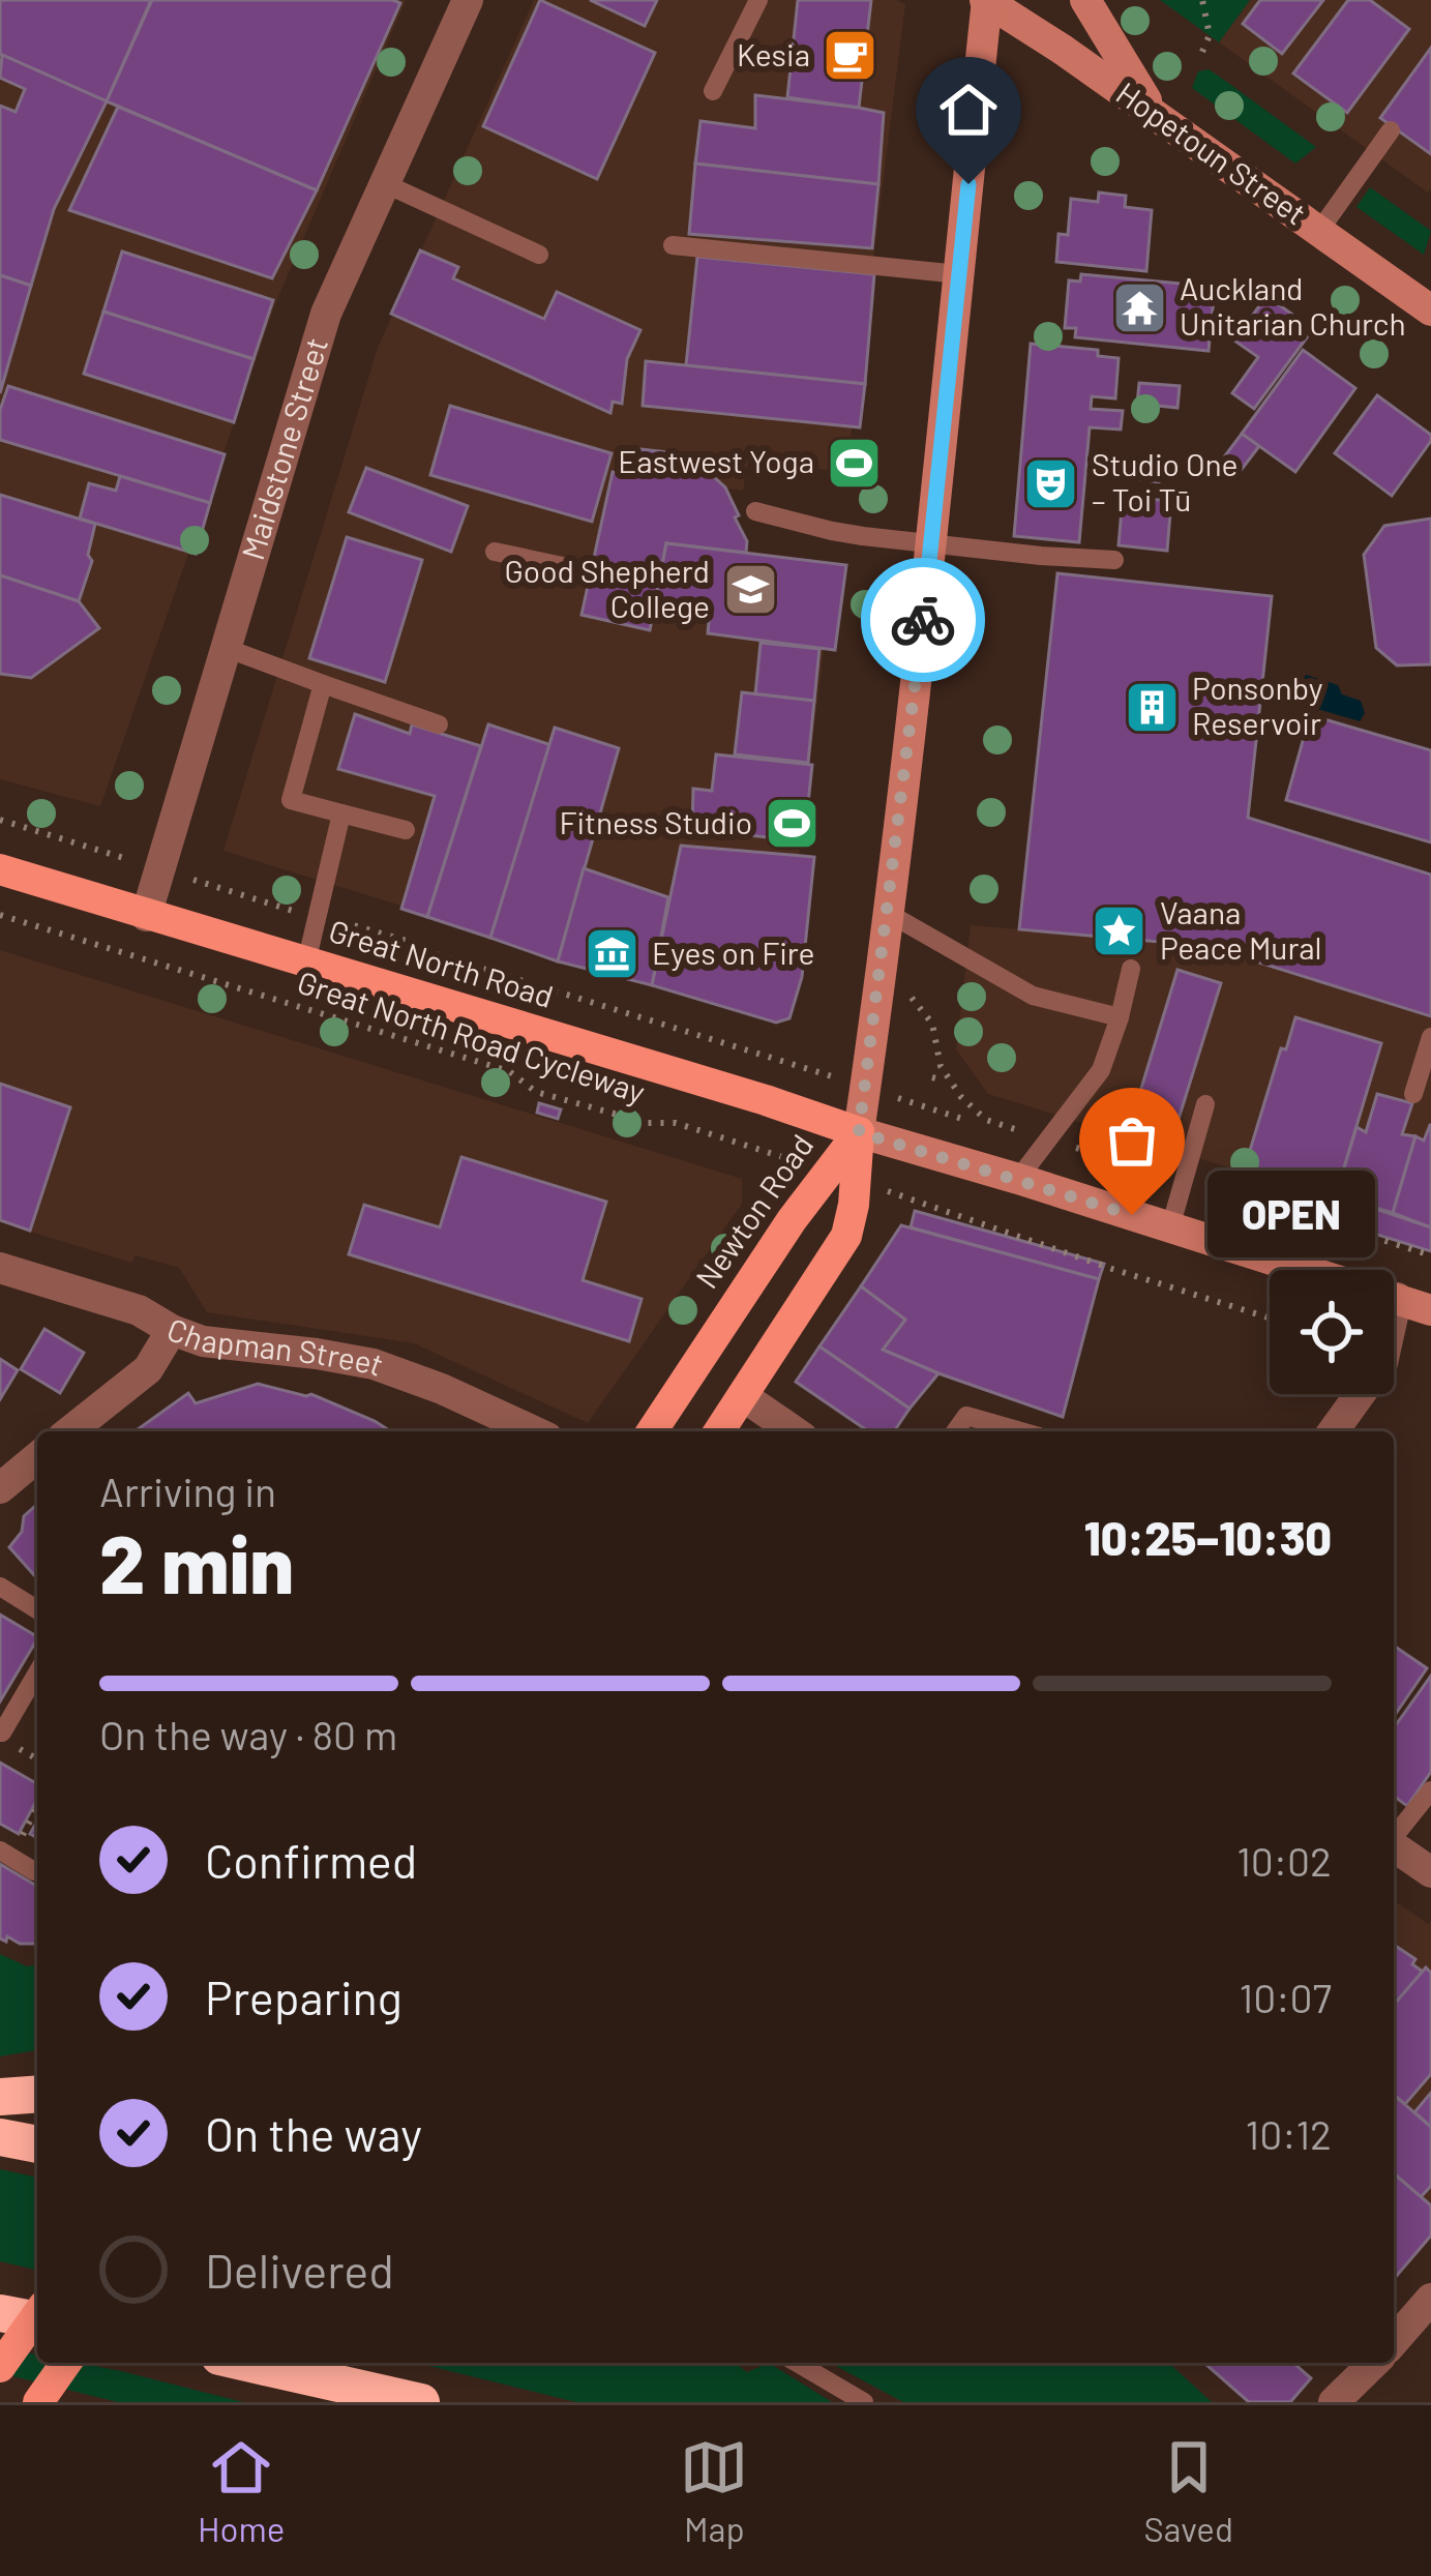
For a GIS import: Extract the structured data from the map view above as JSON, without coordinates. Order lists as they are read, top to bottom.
{
  "streets": {
    "main road": ["Hopetoun Street", "Great North Road", "Newton Road"],
    "street": ["Maidstone Street", "Chapman Street"],
    "path": ["Great North Road Cycleway"]
  },
  "crossings": [
    ["Maidstone Street", "Great North Road"],
    ["Great North Road", "Newton Road"],
    ["Great North Road Cycleway", "Newton Road"]
  ],
  "places": {
    "cafe": ["Kesia"],
    "temple": ["Auckland Unitarian Church"],
    "sports": ["Eastwest Yoga", "Fitness Studio"],
    "theatre": ["Studio One – Toi Tū"],
    "school or university": ["Good Shepherd College"],
    "building": ["Ponsonby Reservoir"],
    "place": ["Vaana Peace Mural"],
    "museum": ["Eyes on Fire"],
    "other": ["OPEN"]
  },
  "page": {
    "bubble": "OPEN",
    "heading": ["2 min", "Arriving in", "10:25–10:30"],
    "bar": "On the way · 80 m",
    "list": [
      ["Confirmed", "10:02"],
      ["Preparing", "10:07"],
      ["On the way", "10:12"],
      "Delivered"
    ],
    "tabs": ["Home", "Map", "Saved"]
  }
}
